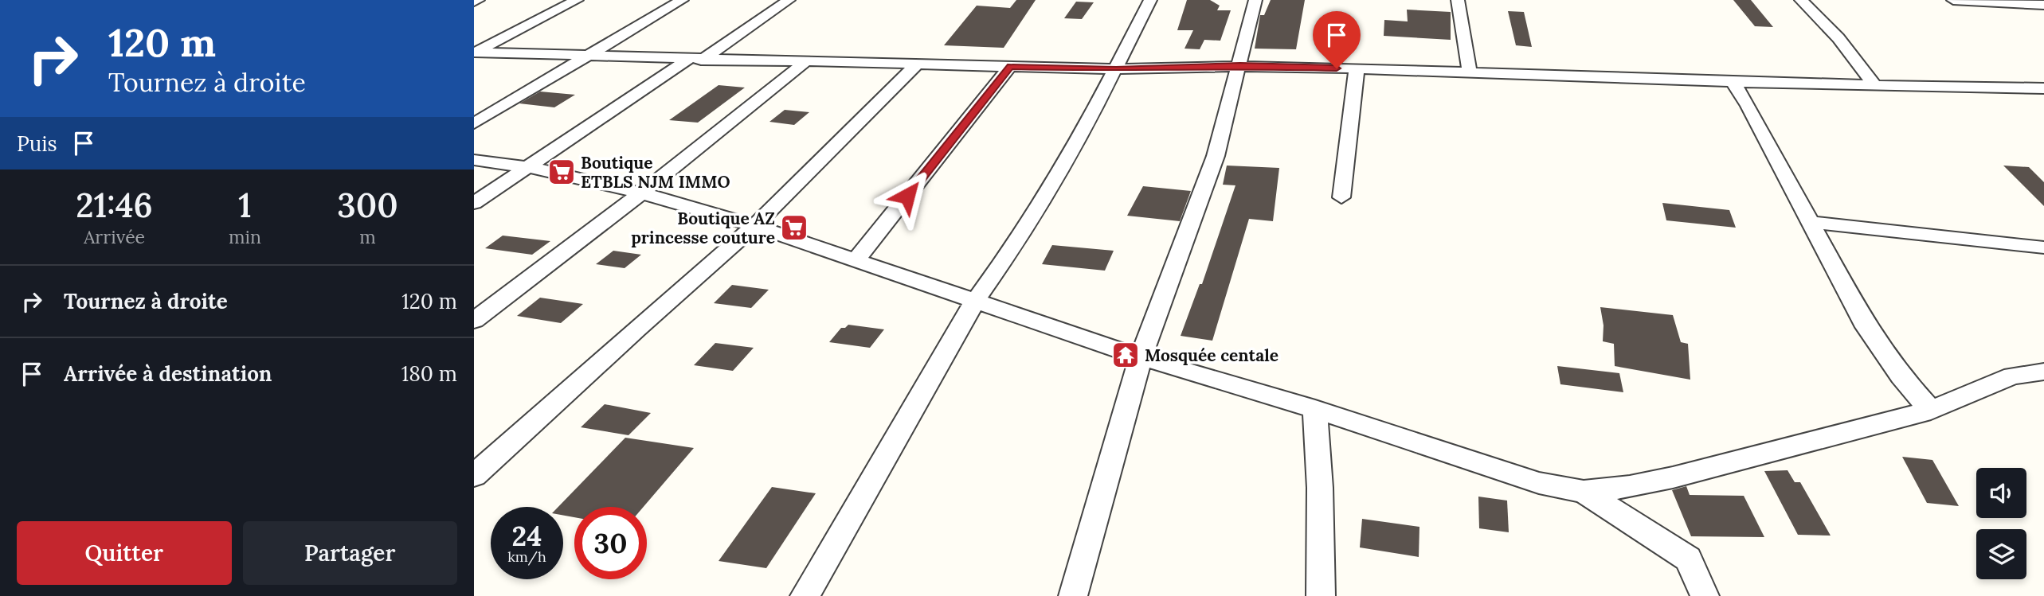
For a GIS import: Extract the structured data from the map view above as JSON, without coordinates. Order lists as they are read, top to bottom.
{
  "places": {
    "supermarket": ["Boutique ETBLS NJM IMMO", "Boutique AZ princesse couture"],
    "temple": ["Mosquée centale"]
  },
  "page": {
    "turn": ["120 m", "Tournez à droite"],
    "then": "Puis",
    "eta": [
      "21:46",
      "Arrivée",
      "1",
      "min",
      "300",
      "m"
    ],
    "list": [
      {
        "name": "Tournez à droite",
        "value": "120 m"
      },
      {
        "name": "Arrivée à destination",
        "value": "180 m"
      }
    ],
    "speed": "24 km/h",
    "limit": "30",
    "buttons": ["Quitter", "Partager"]
  }
}
